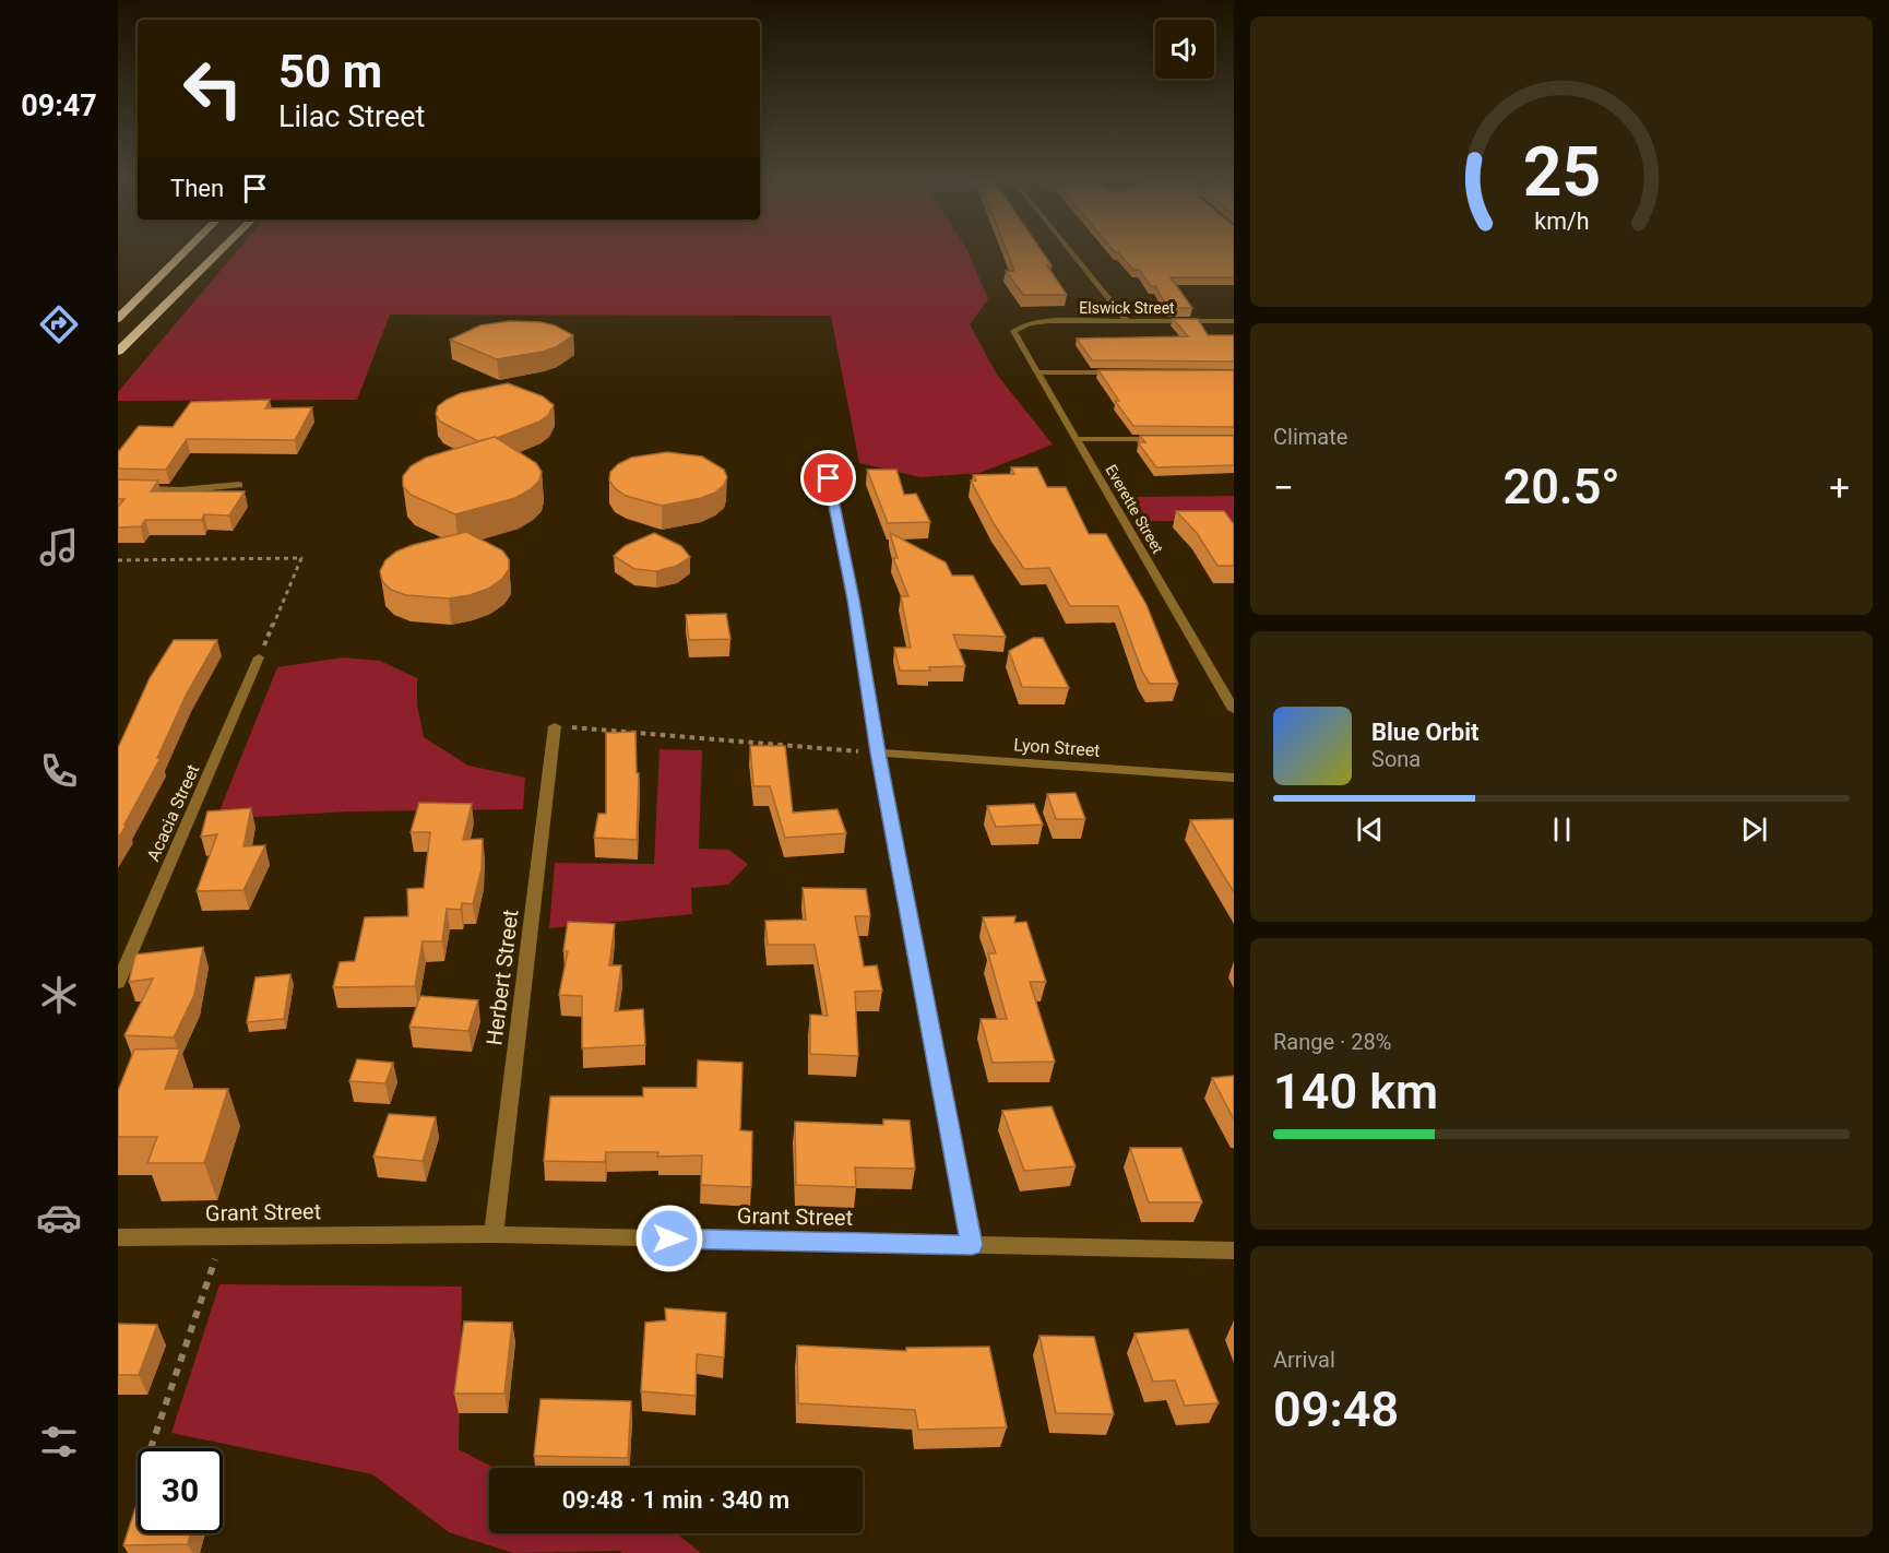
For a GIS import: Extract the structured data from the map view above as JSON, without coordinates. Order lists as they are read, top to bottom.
{
  "streets": {
    "street": [
      "Elswick Street",
      "Everette Street",
      "Lyon Street",
      "Acacia Street",
      "Herbert Street",
      "Grant Street"
    ]
  },
  "crossings": [
    ["Elswick Street", "Everette Street"],
    ["Herbert Street", "Grant Street"]
  ],
  "page": {
    "tabs": "09:47",
    "turn": ["50 m", "Lilac Street"],
    "then": "Then",
    "tile": [
      "Climate",
      ["Range · 28%", "140 km"],
      ["Arrival", "09:48"]
    ],
    "heat": ["−", "20.5°", "+"],
    "song": ["Blue Orbit", "Sona"],
    "limit": "30",
    "trip": "09:48 · 1 min · 340 m",
    "gauge": ["25", "km/h"]
  }
}
